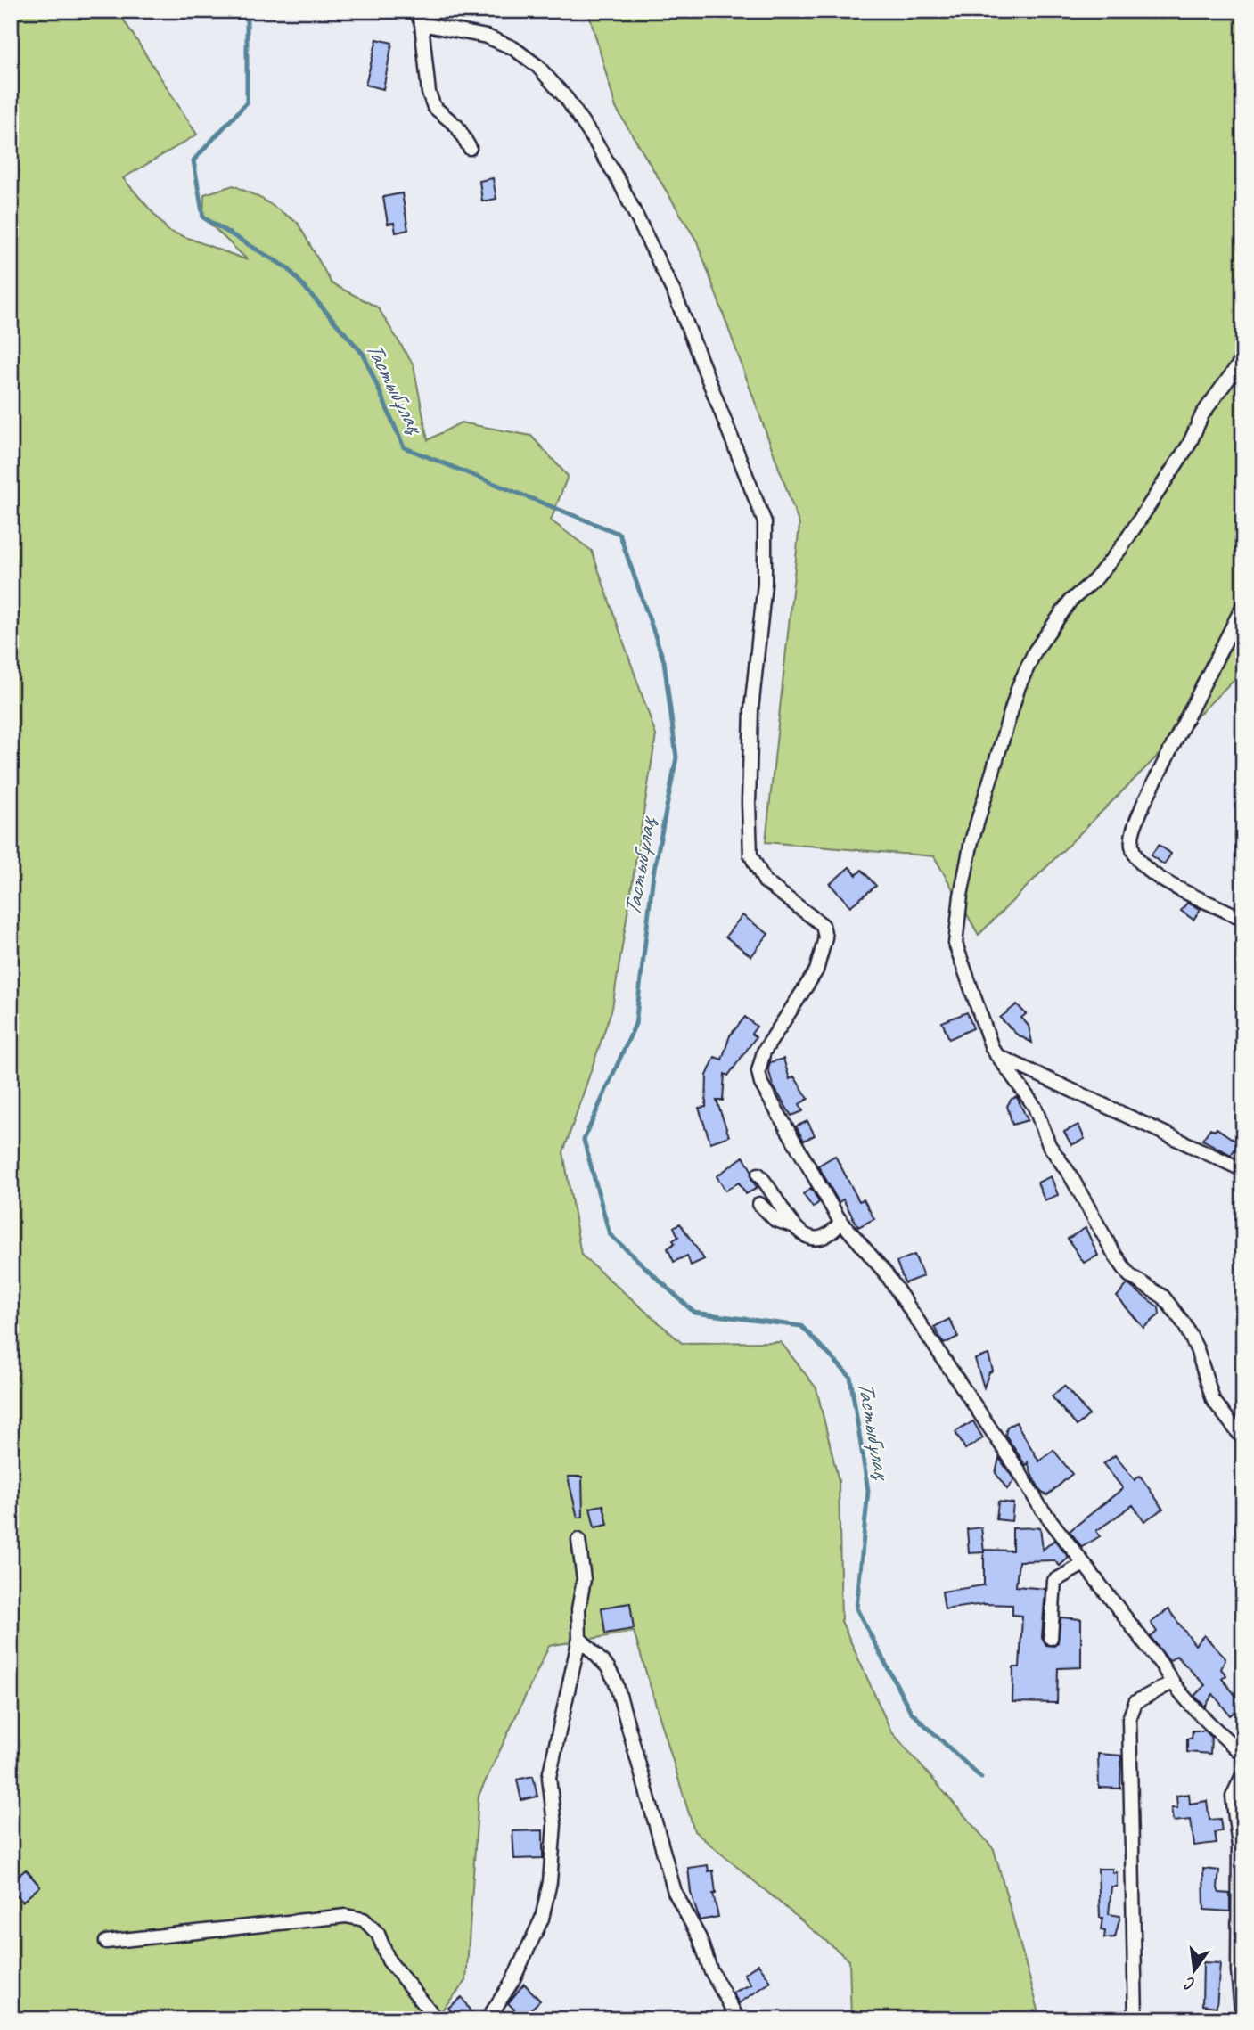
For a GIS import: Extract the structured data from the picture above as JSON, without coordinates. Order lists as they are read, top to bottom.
{
  "water": ["Тастыбұлақ"],
  "north": "bottom"
}
